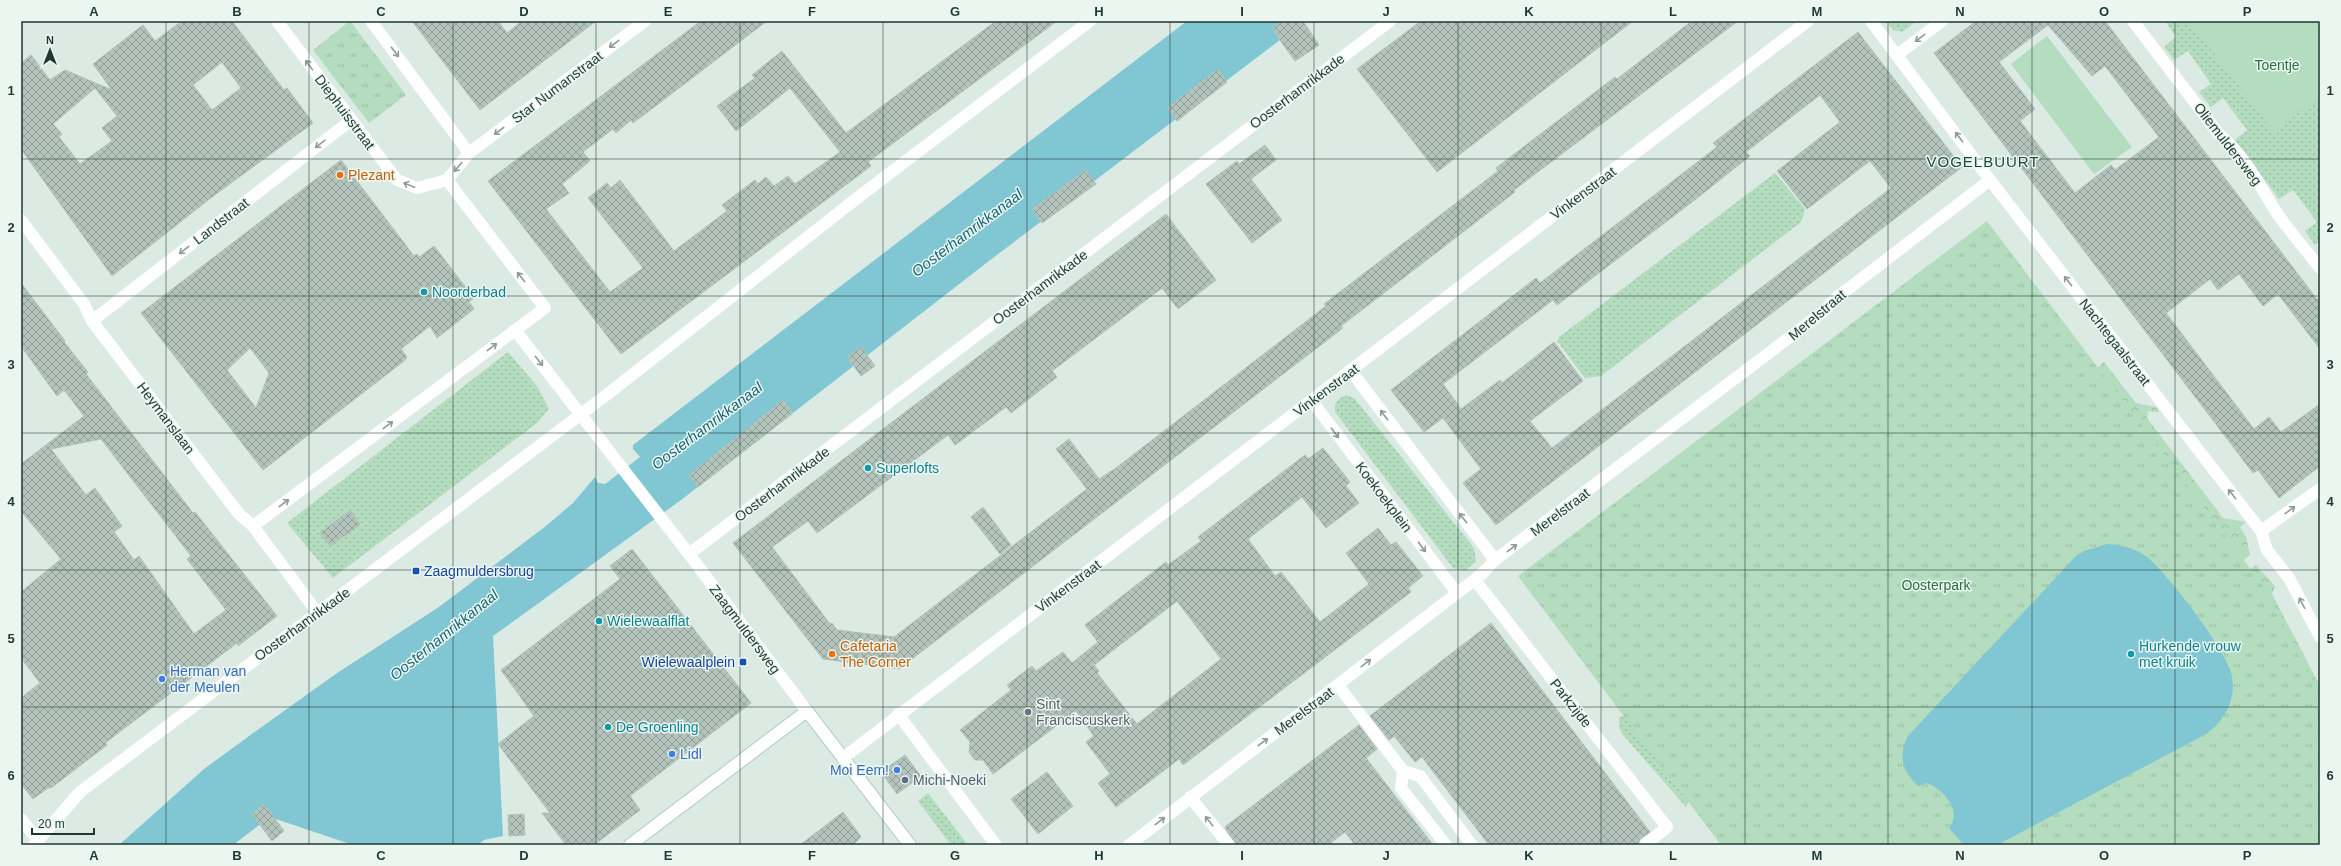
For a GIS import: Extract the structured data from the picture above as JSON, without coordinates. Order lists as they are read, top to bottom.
{
  "streets": {
    "street": [
      "Star Numanstraat",
      "Oosterhamrikkade",
      "Diephuisstraat",
      "Oliemuldersweg",
      "Vinkenstraat",
      "Landstraat",
      "Merelstraat",
      "Nachtegaalstraat",
      "Heymanslaan",
      "Koekoekplein",
      "Zaagmuldersweg",
      "Parkzijde"
    ]
  },
  "crossings": [
    ["Oosterhamrikkade", "Heymanslaan"],
    ["Oosterhamrikkade", "Zaagmuldersweg"],
    ["Diephuisstraat", "Landstraat"],
    ["Vinkenstraat", "Koekoekplein"],
    ["Vinkenstraat", "Zaagmuldersweg"],
    ["Landstraat", "Heymanslaan"],
    ["Merelstraat", "Nachtegaalstraat"],
    ["Merelstraat", "Koekoekplein"],
    ["Merelstraat", "Parkzijde"]
  ],
  "one_way": [
    "Star Numanstraat",
    "Landstraat",
    "Merelstraat",
    "Nachtegaalstraat"
  ],
  "districts": ["VOGELBUURT"],
  "water": ["Oosterhamrikkanaal"],
  "parks": ["Toentje", "Oosterpark"],
  "places": {
    "other": [
      "Plezant",
      "Noorderbad",
      "Superlofts",
      "Wielewaalflat",
      "Cafetaria The Corner",
      "Hurkende vrouw met kruik",
      "Herman van der Meulen",
      "Sint Franciscuskerk",
      "De Groenling",
      "Lidl",
      "Moi Eem!",
      "Michi-Noeki"
    ],
    "transit": ["Zaagmuldersbrug", "Wielewaalplein"]
  },
  "scale_bar": "20 m",
  "north": "top",
  "grid": {
    "columns": [
      "A",
      "B",
      "C",
      "D",
      "E",
      "F",
      "G",
      "H",
      "I",
      "J",
      "K",
      "L",
      "M",
      "N",
      "O",
      "P"
    ],
    "rows": [
      "1",
      "2",
      "3",
      "4",
      "5",
      "6"
    ]
  }
}
